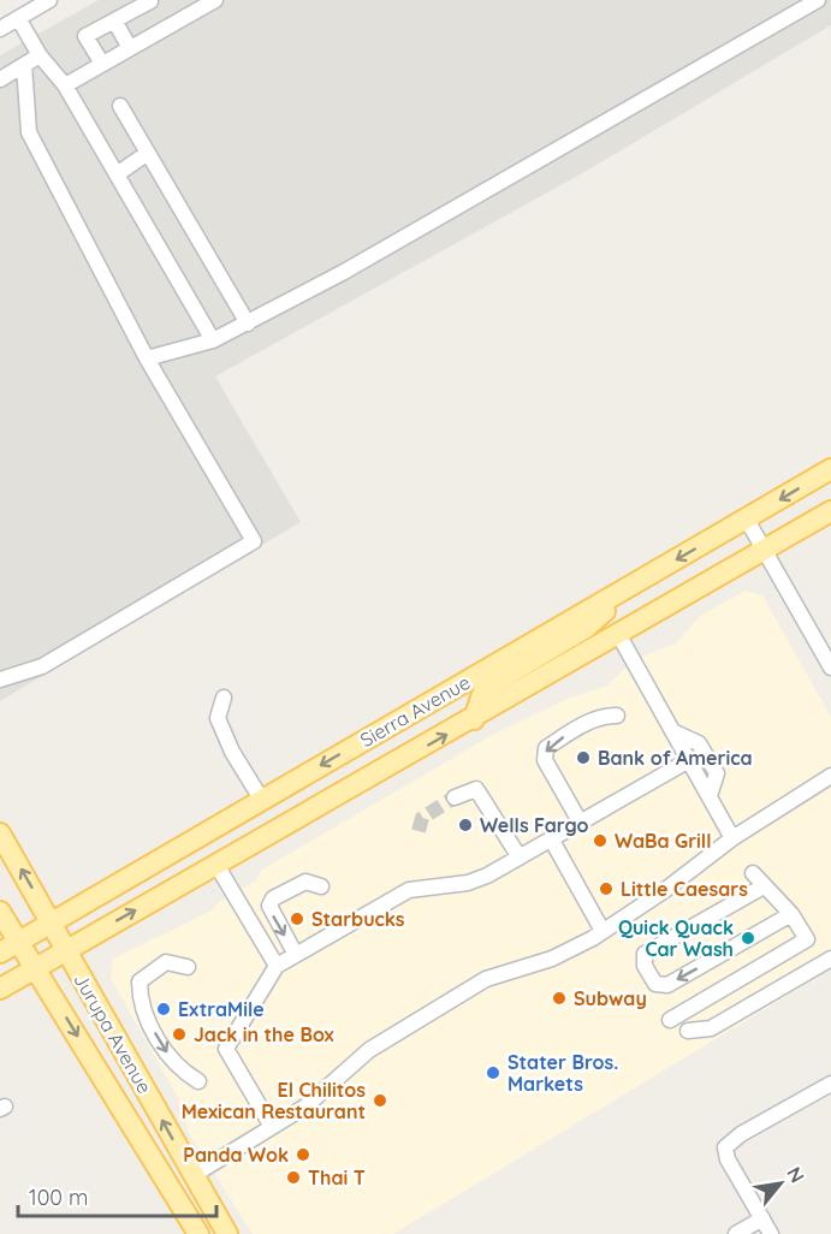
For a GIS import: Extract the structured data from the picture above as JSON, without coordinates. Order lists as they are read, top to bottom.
{
  "streets": {
    "main road": ["Sierra Avenue", "Jurupa Avenue"]
  },
  "crossings": [
    ["Sierra Avenue", "Jurupa Avenue"]
  ],
  "places": [
    "Bank of America",
    "Wells Fargo",
    "WaBa Grill",
    "Little Caesars",
    "Starbucks",
    "Quick Quack Car Wash",
    "Subway",
    "ExtraMile",
    "Jack in the Box",
    "Stater Bros. Markets",
    "El Chilitos Mexican Restaurant",
    "Panda Wok",
    "Thai T"
  ],
  "scale_bar": "100 m",
  "north": "top right"
}
